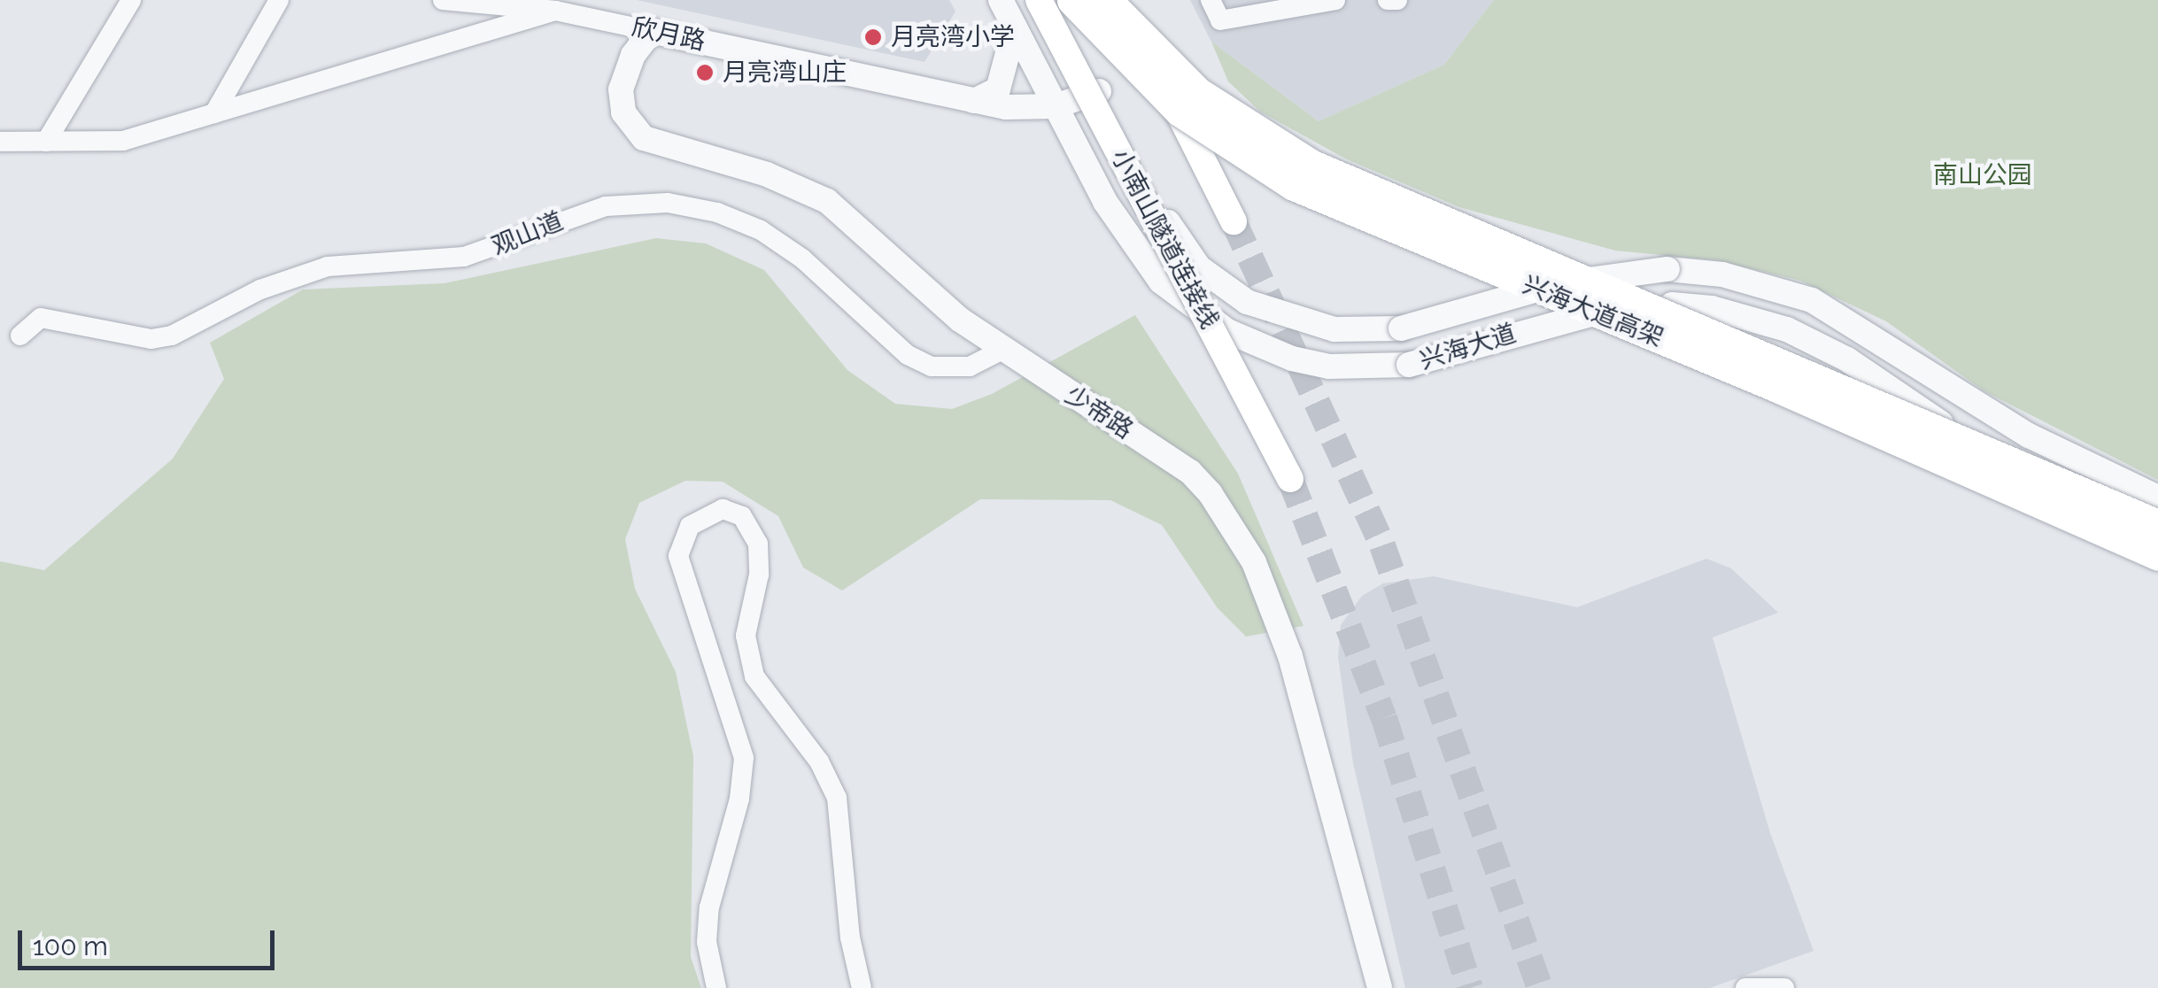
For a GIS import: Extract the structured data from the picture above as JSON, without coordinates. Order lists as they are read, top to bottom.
{
  "streets": {
    "main road": ["小南山隧道连接线", "兴海大道高架"],
    "street": [
      "欣月路",
      "观山道",
      "兴海大道",
      "少帝路"
    ]
  },
  "crossings": [
    ["欣月路", "兴海大道"],
    ["欣月路", "少帝路"],
    ["观山道", "少帝路"],
    ["兴海大道高架", "兴海大道"]
  ],
  "parks": ["南山公园"],
  "places": ["月亮湾小学", "月亮湾山庄"],
  "scale_bar": "100 m"
}
